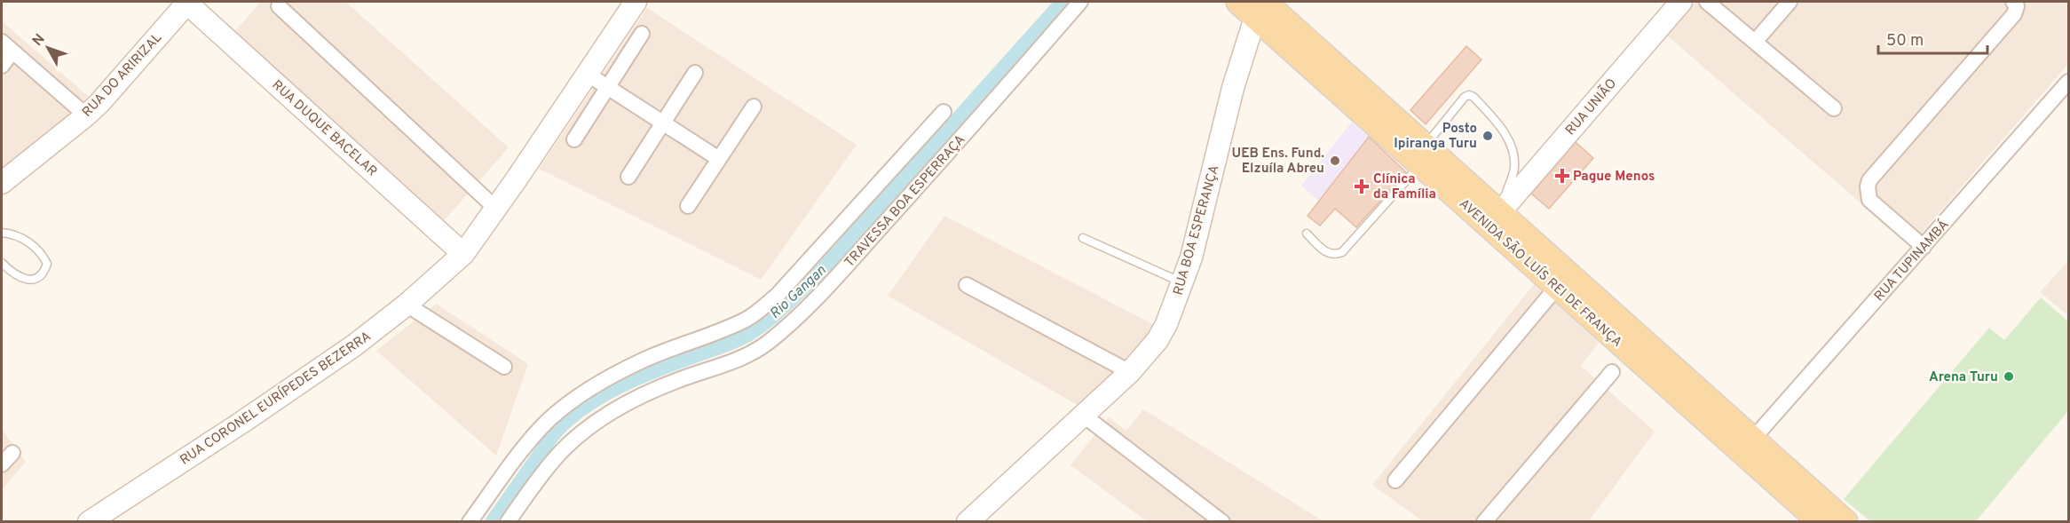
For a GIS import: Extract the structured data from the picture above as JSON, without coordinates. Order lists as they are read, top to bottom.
{
  "streets": {
    "main road": [
      "RUA DO ARIRIZAL",
      "RUA UNIÃO",
      "RUA DUQUE BACELAR",
      "RUA BOA ESPERANÇA",
      "AVENIDA SÃO LUÍS REI DE FRANÇA",
      "RUA CORONEL EURÍPEDES BEZERRA"
    ],
    "street": ["TRAVESSA BOA ESPERRAÇA", "RUA TUPINAMBÁ"]
  },
  "crossings": [
    ["RUA DO ARIRIZAL", "RUA DUQUE BACELAR"],
    ["RUA UNIÃO", "AVENIDA SÃO LUÍS REI DE FRANÇA"],
    ["RUA DUQUE BACELAR", "RUA CORONEL EURÍPEDES BEZERRA"],
    ["RUA BOA ESPERANÇA", "AVENIDA SÃO LUÍS REI DE FRANÇA"],
    ["RUA TUPINAMBÁ", "AVENIDA SÃO LUÍS REI DE FRANÇA"]
  ],
  "water": ["Rio Gangan"],
  "places": {
    "other": ["Posto Ipiranga Turu", "UEB Ens. Fund. Elzuíla Abreu", "Arena Turu"],
    "health": ["Pague Menos", "Clínica da Família"]
  },
  "scale_bar": "50 m",
  "north": "top left"
}
